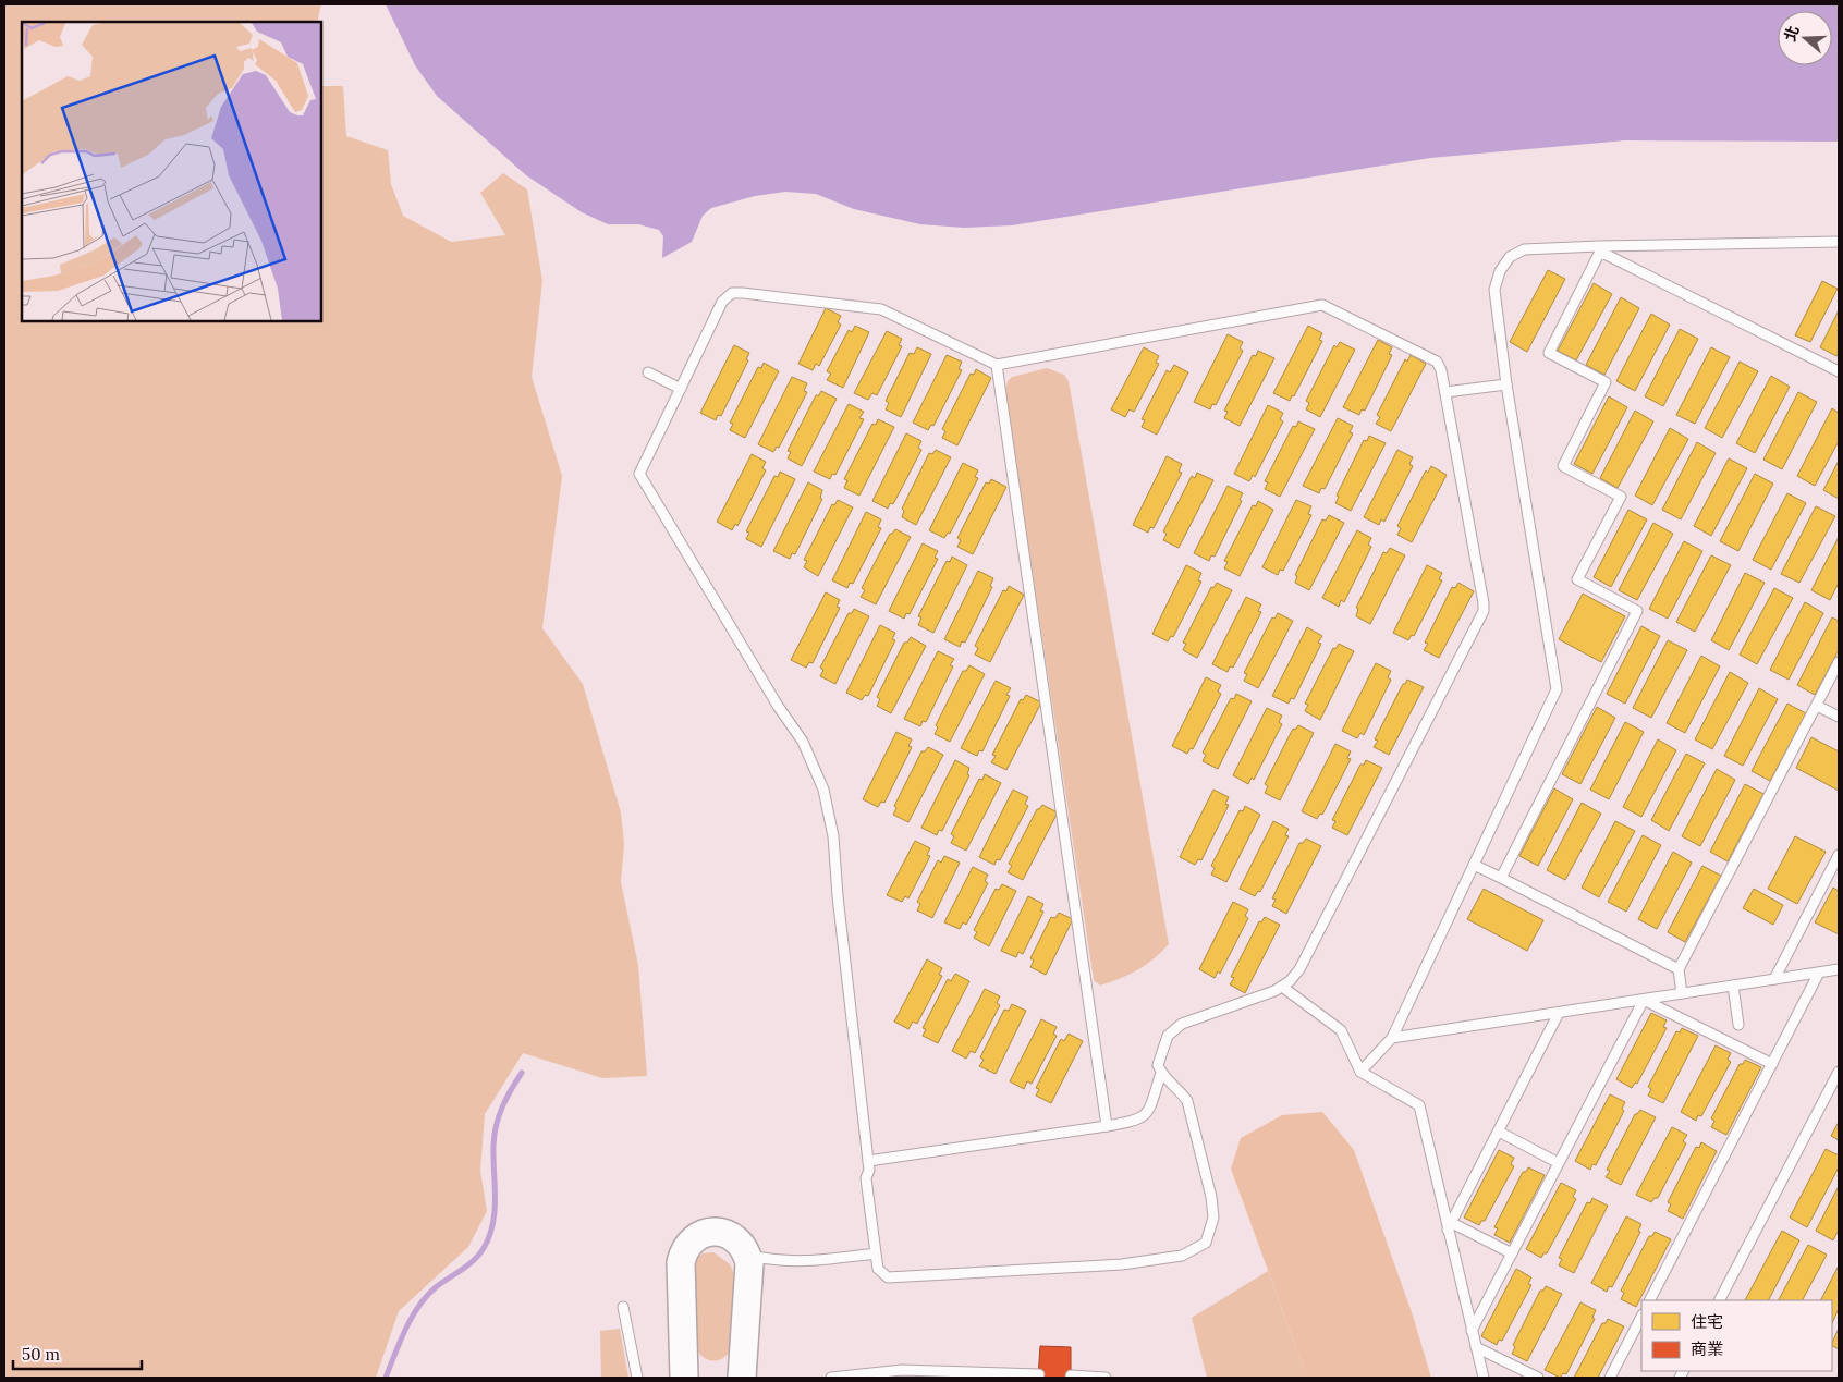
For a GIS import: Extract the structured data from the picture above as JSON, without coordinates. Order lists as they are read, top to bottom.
{
  "legend": ["住宅", "商業"],
  "scale_bar": "50 m",
  "north": "left"
}
